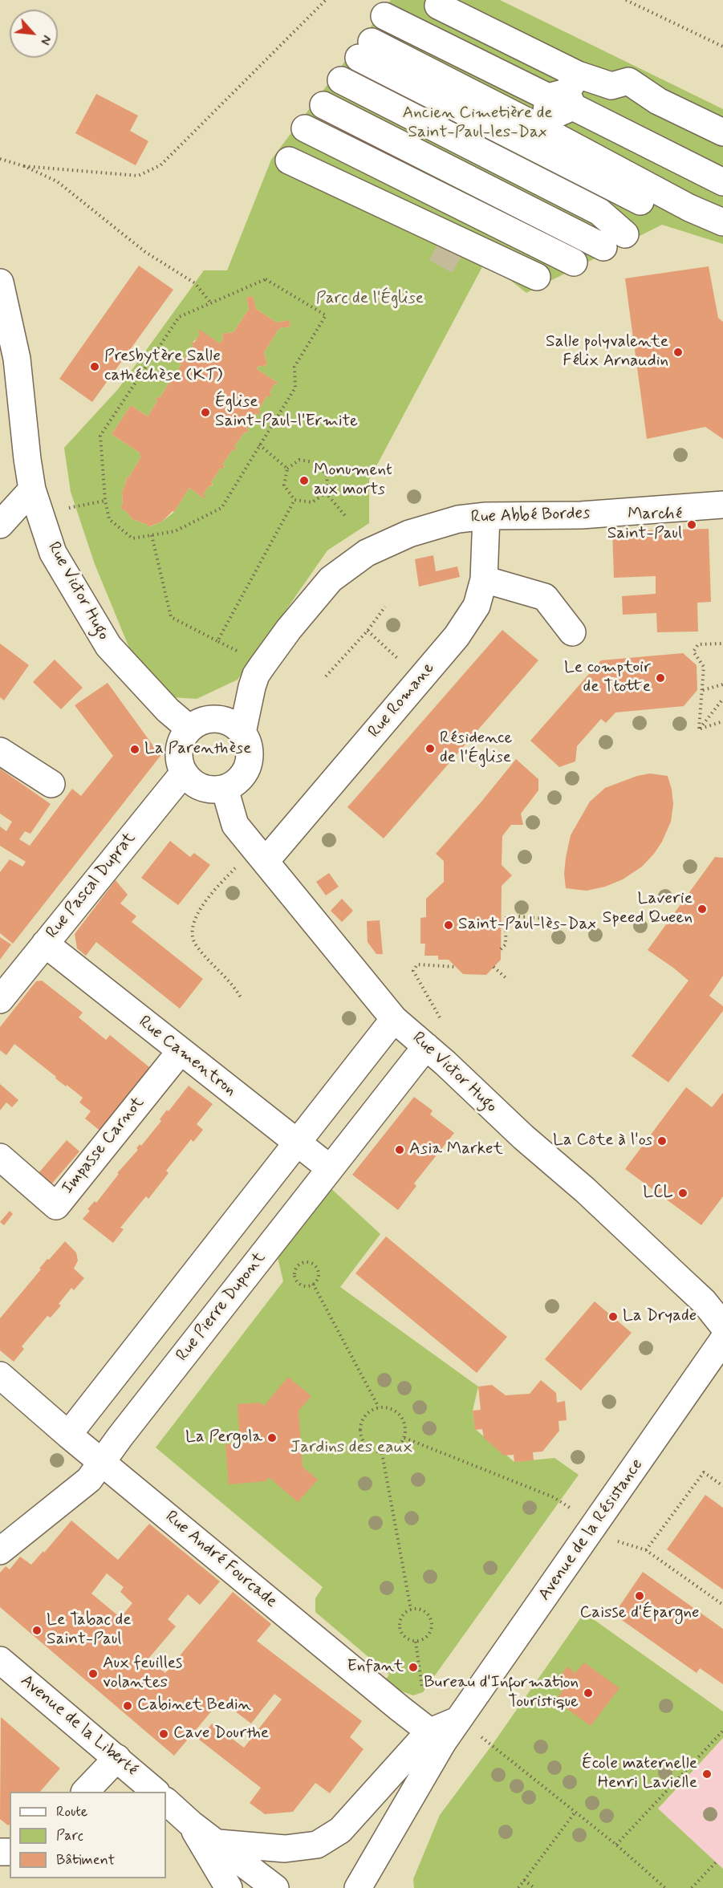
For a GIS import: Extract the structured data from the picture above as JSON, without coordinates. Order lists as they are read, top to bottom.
{
  "streets": {
    "street": [
      "Rue Abbé Bordes",
      "Rue Victor Hugo",
      "Rue Romane",
      "Rue Pascal Duprat",
      "Rue Camentron",
      "Impasse Carnot",
      "Rue Pierre Dupont",
      "Avenue de la Résistance",
      "Rue André Fourcade",
      "Avenue de la Liberté"
    ]
  },
  "crossings": [
    ["Rue Abbé Bordes", "Rue Victor Hugo"],
    ["Rue Abbé Bordes", "Rue Romane"],
    ["Rue Abbé Bordes", "Rue Pascal Duprat"],
    ["Rue Victor Hugo", "Rue Romane"],
    ["Rue Victor Hugo", "Rue Pascal Duprat"],
    ["Rue Victor Hugo", "Rue Pierre Dupont"],
    ["Rue Pascal Duprat", "Rue Camentron"],
    ["Rue Camentron", "Impasse Carnot"],
    ["Rue Camentron", "Rue Pierre Dupont"],
    ["Rue Pierre Dupont", "Rue André Fourcade"],
    ["Avenue de la Résistance", "Rue André Fourcade"]
  ],
  "parks": ["Ancien Cimetière de Saint-Paul-les-Dax", "Parc de l'Église", "Jardins des eaux"],
  "places": [
    "Salle polyvalente Félix Arnaudin",
    "Presbytère Salle cathéchèse (KT)",
    "Église Saint-Paul-l'Ermite",
    "Monument aux morts",
    "Marché Saint-Paul",
    "Le comptoir de Ttotte",
    "Résidence de l'Église",
    "La Parenthèse",
    "Laverie Speed Queen",
    "Saint-Paul-lès-Dax",
    "La Côte à l'os",
    "Asia Market",
    "LCL",
    "La Dryade",
    "La Pergola",
    "Caisse d'Épargne",
    "Le Tabac de Saint-Paul",
    "Enfant",
    "Aux feuilles volantes",
    "Bureau d'Information Touristique",
    "Cabinet Bedin",
    "Cave Dourthe",
    "École maternelle Henri Lavielle"
  ],
  "legend": ["Route", "Parc", "Bâtiment"],
  "north": "bottom right"
}
